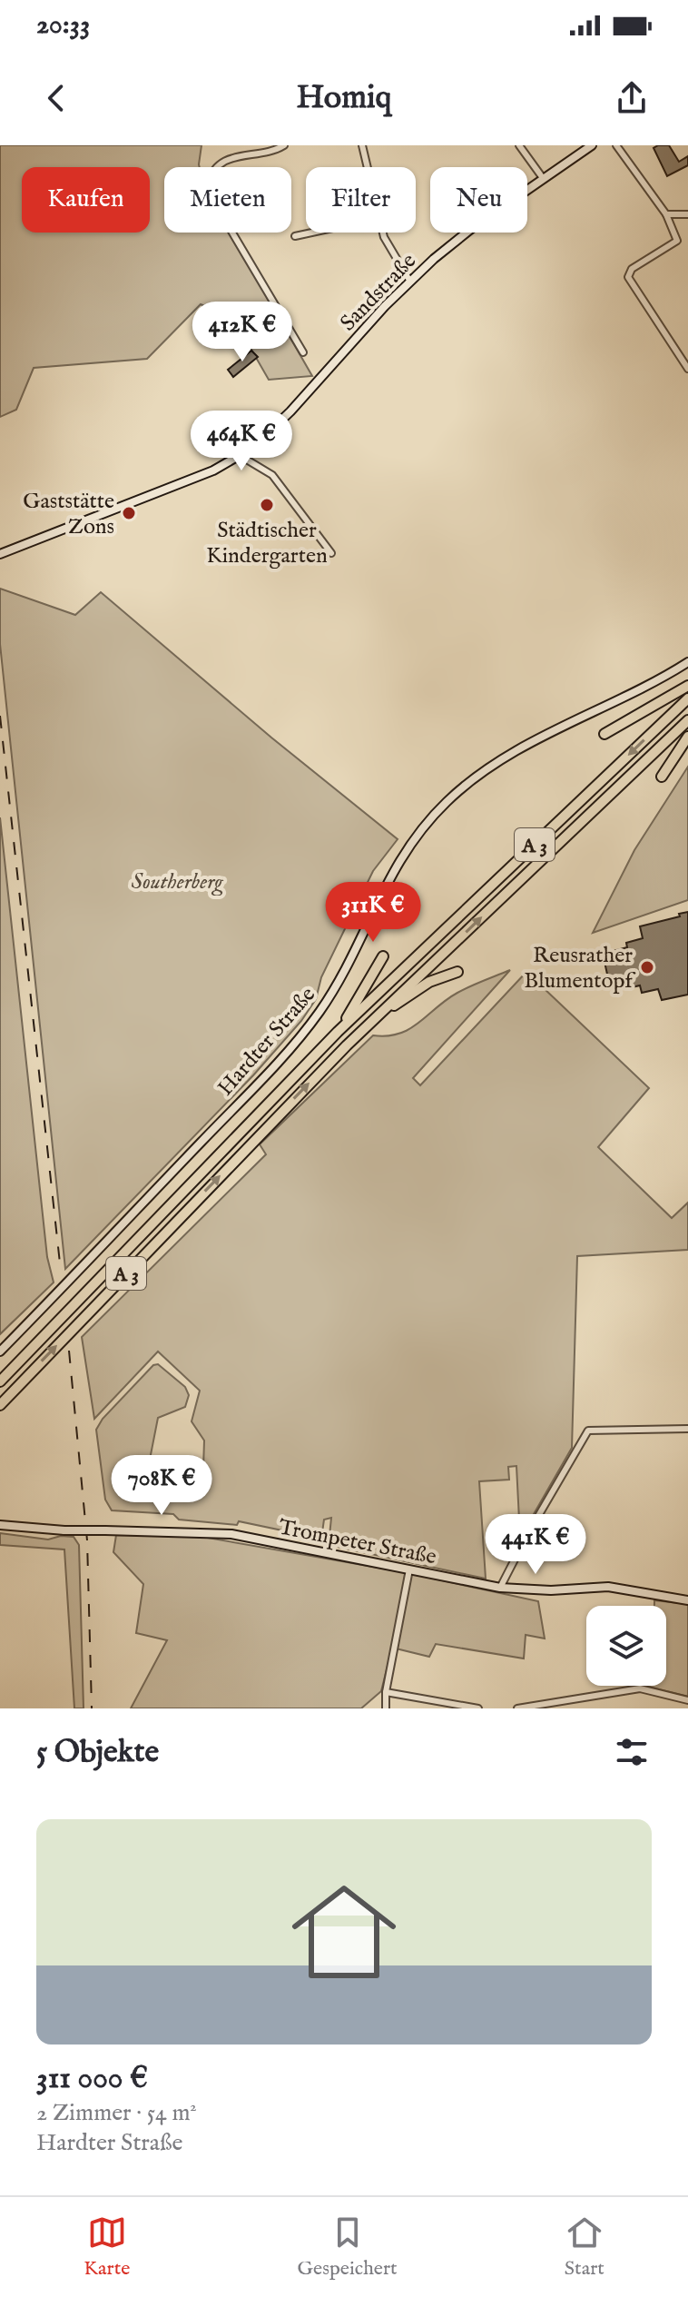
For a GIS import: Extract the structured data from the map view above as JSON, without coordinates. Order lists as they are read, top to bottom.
{
  "streets": {
    "highway": ["A 3"],
    "main road": ["Sandstraße", "Hardter Straße", "Trompeter Straße"]
  },
  "parks": ["Southerberg"],
  "places": ["Städtischer Kindergarten", "Gaststätte Zons", "Reusrather Blumentopf"],
  "page": {
    "status": "20:33",
    "header": "Homiq",
    "chip": [
      "Kaufen",
      "Mieten",
      "Filter",
      "Neu"
    ],
    "price": [
      "412K €",
      "464K €",
      "311K €",
      "708K €",
      "441K €"
    ],
    "heading": "5 Objekte",
    "list": [
      {
        "name": "311 000 €",
        "note": "2 Zimmer · 54 m² · Hardter Straße"
      }
    ],
    "tabs": ["Karte", "Gespeichert", "Start"]
  }
}
